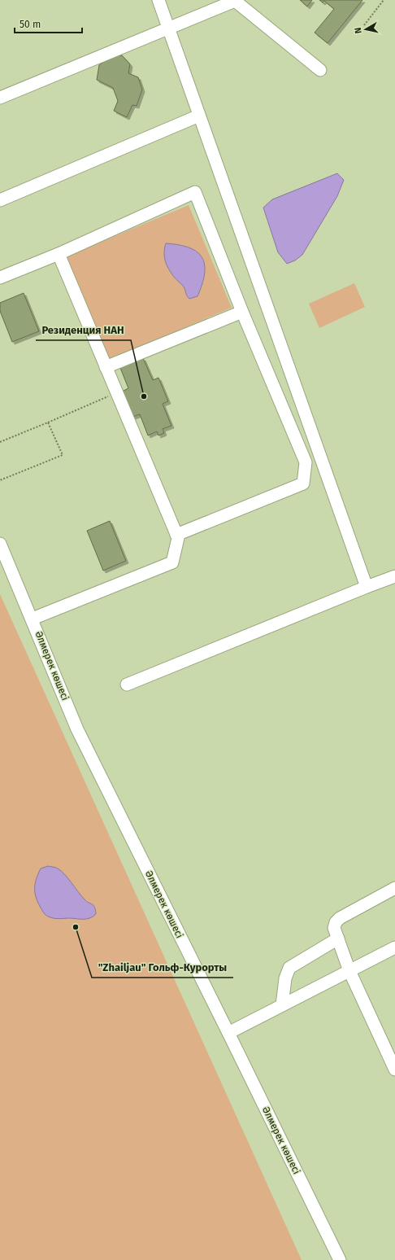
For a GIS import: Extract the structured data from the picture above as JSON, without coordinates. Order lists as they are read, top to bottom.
{
  "streets": {
    "street": ["Әлмерек көшесі"]
  },
  "places": ["Резиденция НАН", "\"Zhailjau\" Гольф-Курорты"],
  "scale_bar": "50 m",
  "north": "left"
}
